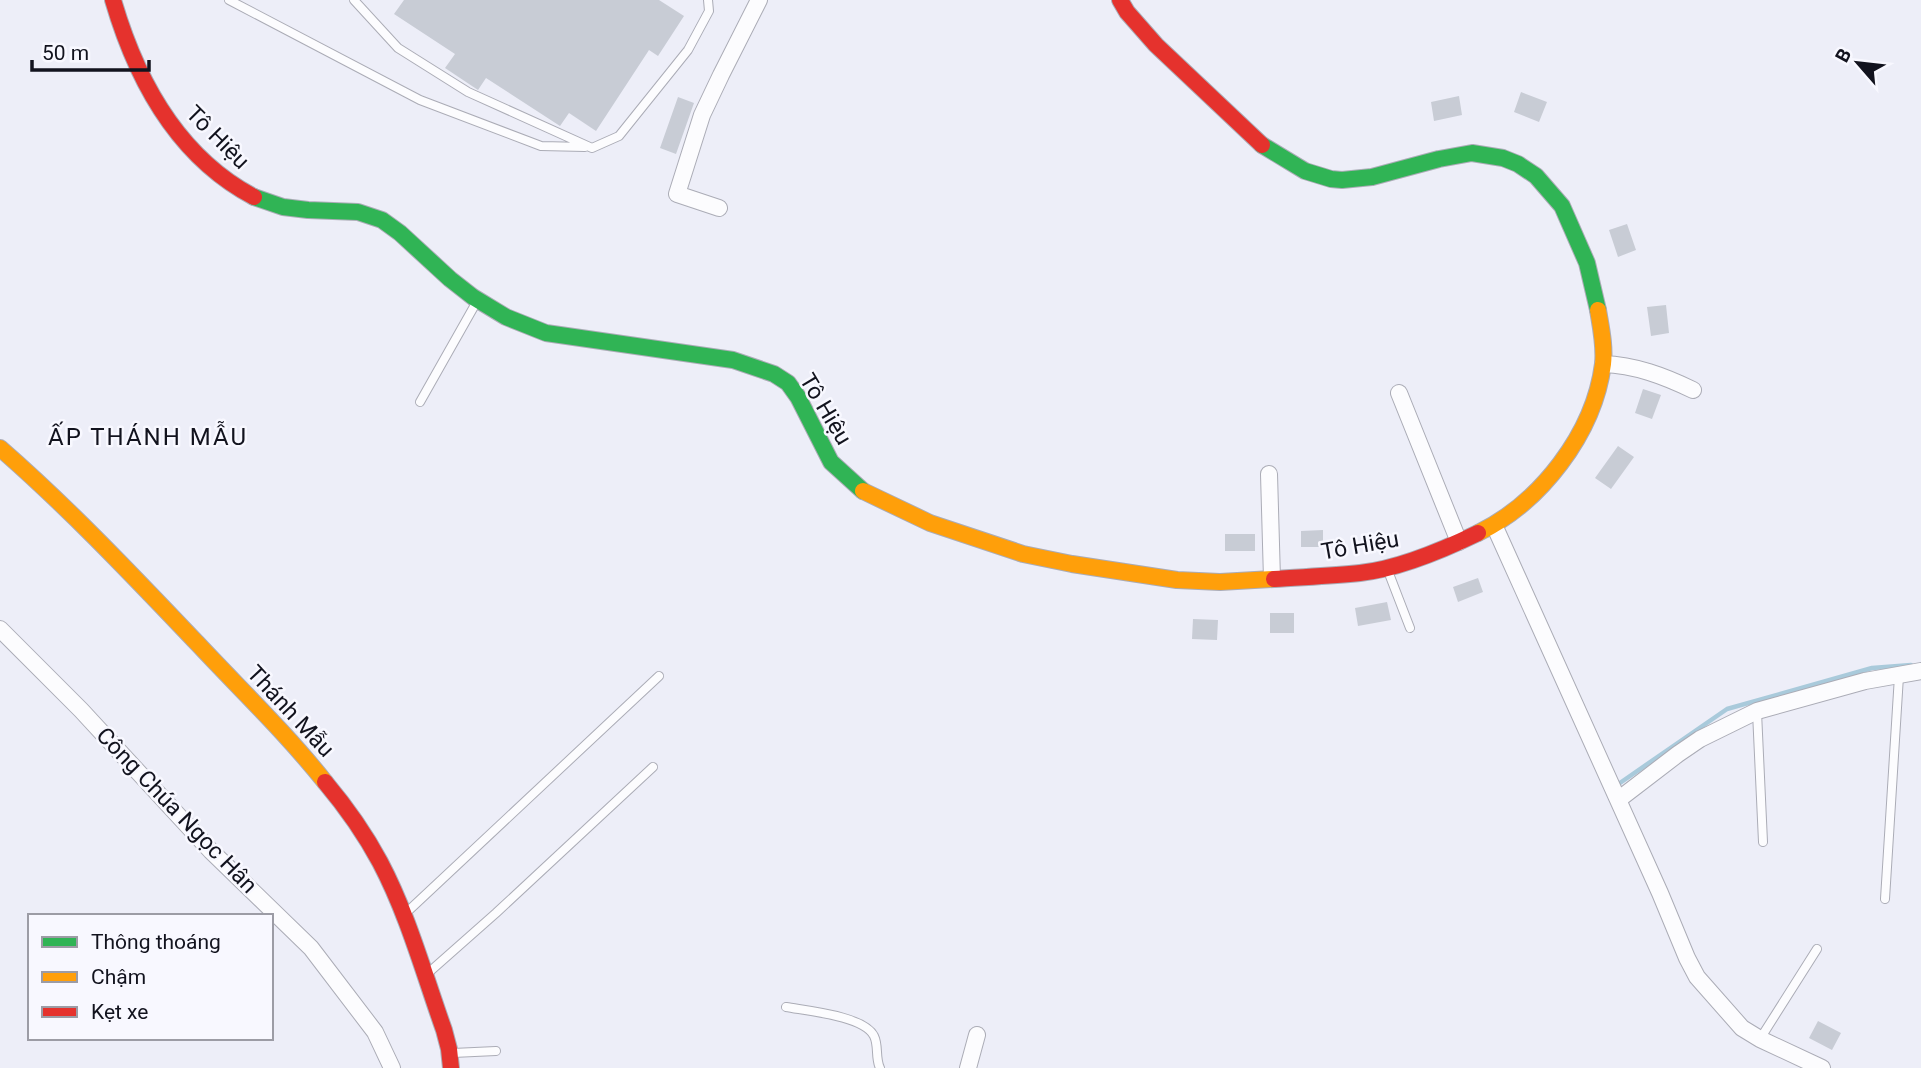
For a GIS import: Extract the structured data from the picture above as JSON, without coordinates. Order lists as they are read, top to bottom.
{
  "streets": {
    "street": ["Tô Hiệu", "Thánh Mẫu", "Công Chúa Ngọc Hân"]
  },
  "districts": ["ẤP THÁNH MẪU"],
  "legend": ["Thông thoáng", "Chậm", "Kẹt xe"],
  "scale_bar": "50 m",
  "north": "top left"
}
